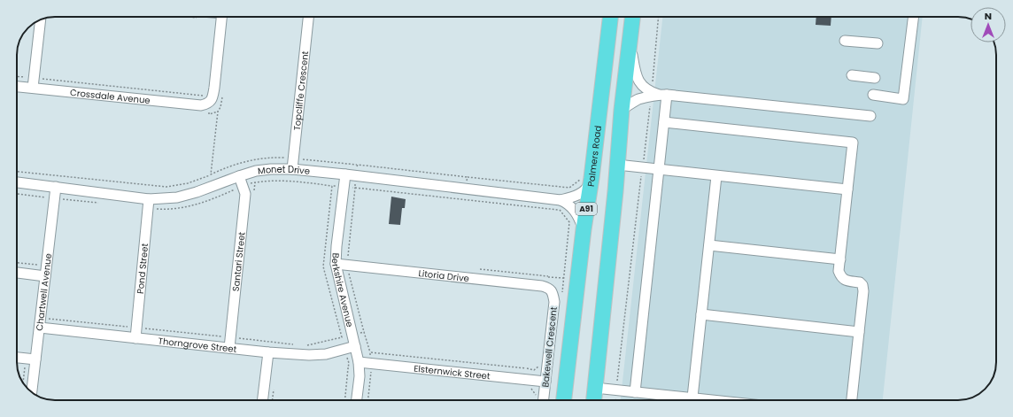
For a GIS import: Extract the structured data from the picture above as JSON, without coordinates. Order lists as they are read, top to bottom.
{
  "streets": {
    "highway": ["Palmers Road", "A91"],
    "street": [
      "Topcliffe Crescent",
      "Crossdale Avenue",
      "Monet Drive",
      "Santari Street",
      "Pond Street",
      "Litoria Drive",
      "Berkshire Avenue",
      "Chartwell Avenue",
      "Thorngrove Street",
      "Bakewell Crescent",
      "Elsternwick Street"
    ]
  },
  "crossings": [
    ["Topcliffe Crescent", "Monet Drive"],
    ["Palmers Road", "Monet Drive"],
    ["Monet Drive", "Santari Street"],
    ["Monet Drive", "Pond Street"],
    ["Monet Drive", "Berkshire Avenue"],
    ["Monet Drive", "Chartwell Avenue"],
    ["Santari Street", "Thorngrove Street"],
    ["Pond Street", "Thorngrove Street"],
    ["Litoria Drive", "Berkshire Avenue"],
    ["Litoria Drive", "Bakewell Crescent"],
    ["Berkshire Avenue", "Thorngrove Street"],
    ["Berkshire Avenue", "Elsternwick Street"],
    ["Chartwell Avenue", "Thorngrove Street"],
    ["Bakewell Crescent", "Elsternwick Street"]
  ],
  "north": "top"
}
